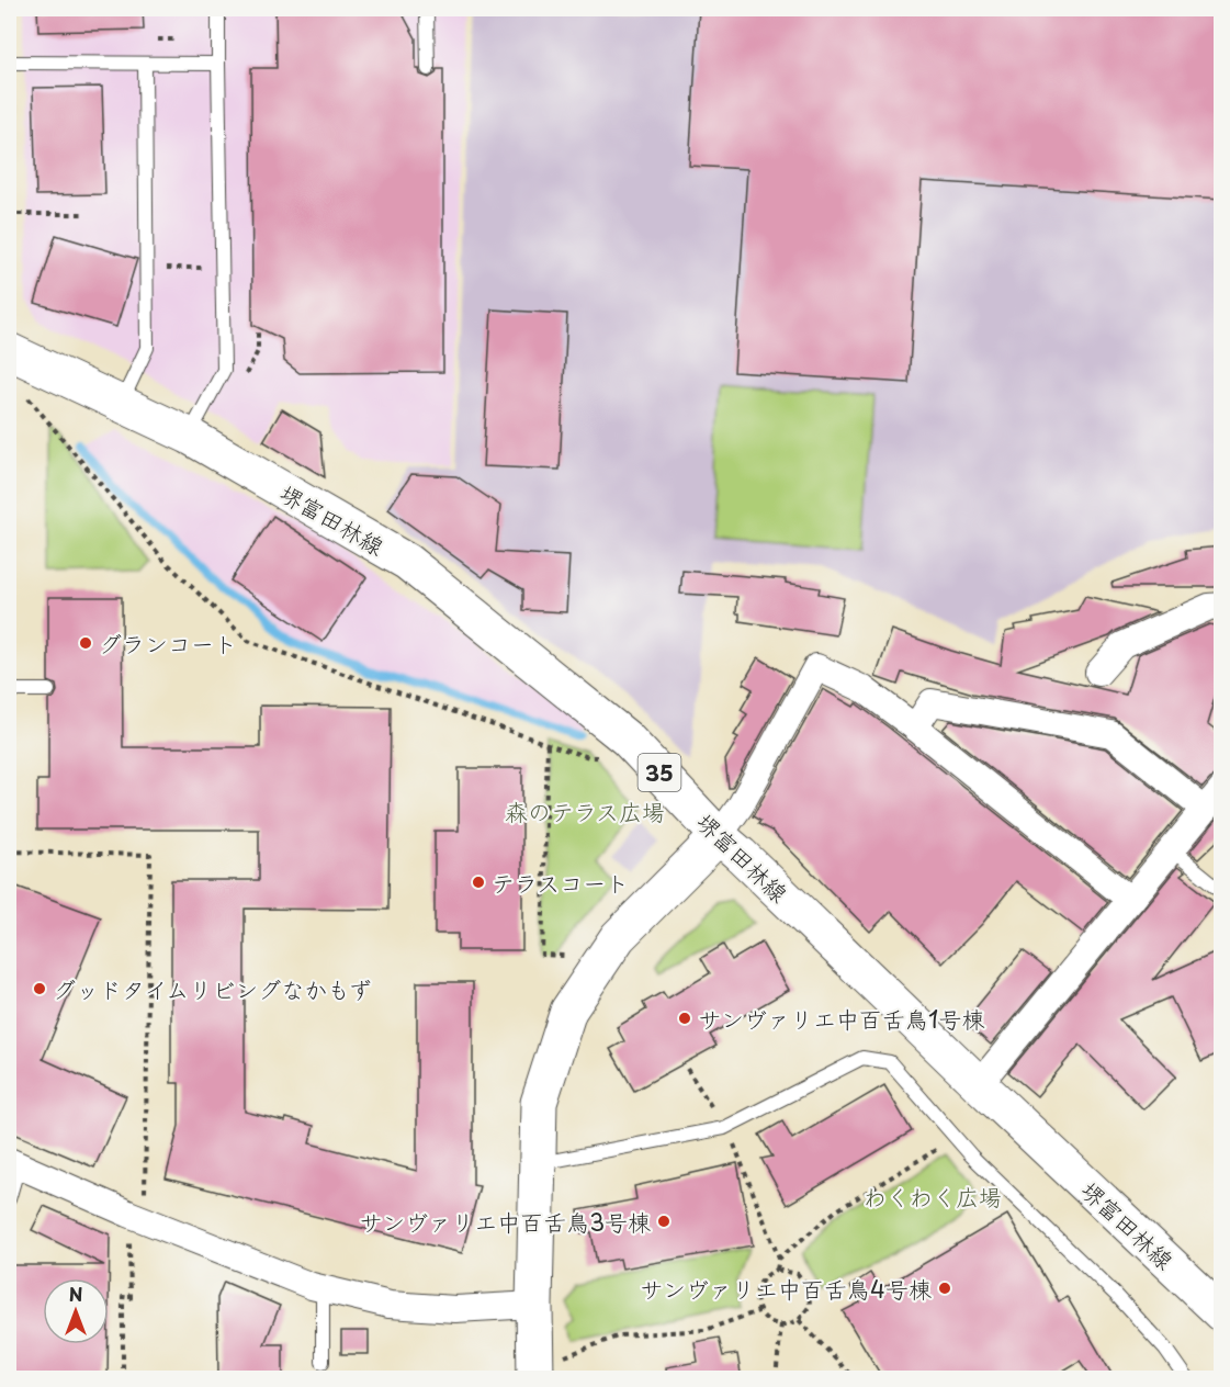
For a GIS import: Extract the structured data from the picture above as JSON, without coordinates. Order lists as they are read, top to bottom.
{
  "streets": {
    "main road": ["堺富田林線", "35"]
  },
  "parks": ["森のテラス広場", "わくわく広場"],
  "places": [
    "グランコート",
    "テラスコート",
    "グッドタイムリビングなかもず",
    "サンヴァリエ中百舌鳥1号棟",
    "サンヴァリエ中百舌鳥3号棟",
    "サンヴァリエ中百舌鳥4号棟"
  ],
  "north": "top"
}
